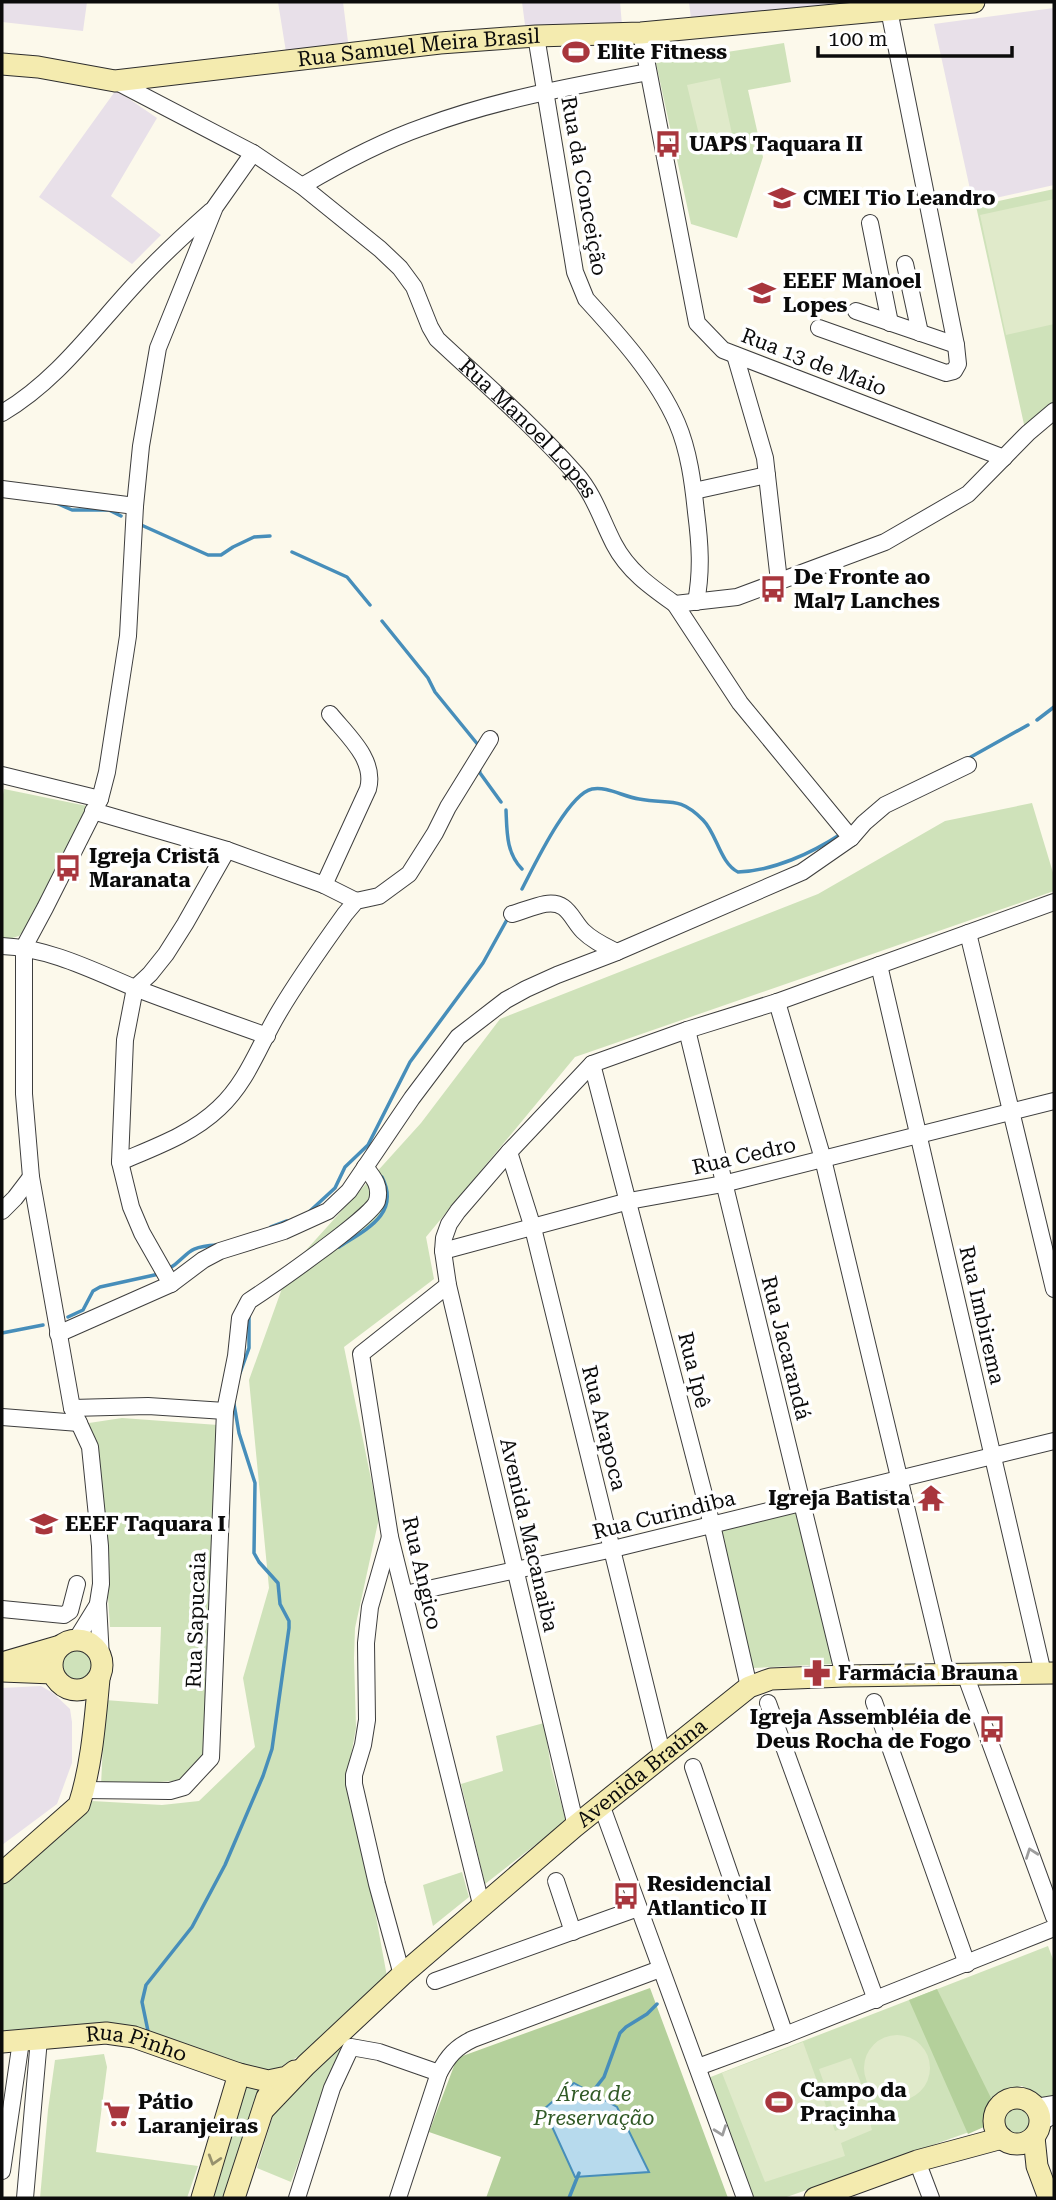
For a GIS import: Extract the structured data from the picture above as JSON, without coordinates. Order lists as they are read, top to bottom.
{
  "streets": {
    "street": [
      "Rua Samuel Meira Brasil",
      "Rua da Conceição",
      "Rua 13 de Maio",
      "Rua Manoel Lopes",
      "Rua Cedro",
      "Rua Imbirema",
      "Rua Jacarandá",
      "Rua Ipê",
      "Rua Arapoca",
      "Rua Curindiba",
      "Avenida Macanaiba",
      "Rua Angico",
      "Rua Sapucaia",
      "Avenida Braúna",
      "Rua Pinho"
    ]
  },
  "crossings": [
    ["Rua Samuel Meira Brasil", "Rua da Conceição"],
    ["Rua Samuel Meira Brasil", "Rua 13 de Maio"],
    ["Rua Samuel Meira Brasil", "Rua Manoel Lopes"],
    ["Rua Cedro", "Rua Imbirema"],
    ["Rua Cedro", "Rua Jacarandá"],
    ["Rua Cedro", "Rua Ipê"],
    ["Rua Cedro", "Rua Arapoca"],
    ["Rua Cedro", "Avenida Macanaiba"],
    ["Rua Imbirema", "Rua Curindiba"],
    ["Rua Imbirema", "Avenida Braúna"],
    ["Rua Jacarandá", "Rua Curindiba"],
    ["Rua Jacarandá", "Avenida Braúna"],
    ["Rua Ipê", "Rua Curindiba"],
    ["Rua Ipê", "Avenida Braúna"],
    ["Rua Arapoca", "Rua Curindiba"],
    ["Rua Arapoca", "Avenida Braúna"],
    ["Rua Curindiba", "Avenida Macanaiba"],
    ["Rua Curindiba", "Rua Angico"],
    ["Avenida Macanaiba", "Rua Angico"],
    ["Avenida Macanaiba", "Avenida Braúna"],
    ["Rua Angico", "Avenida Braúna"],
    ["Avenida Braúna", "Rua Pinho"]
  ],
  "parks": ["Área de Preservação"],
  "places": {
    "sports": ["Elite Fitness", "Campo da Praçinha"],
    "bus stop": [
      "UAPS Taquara II",
      "De Fronte ao Mal7 Lanches",
      "Igreja Cristã Maranata",
      "Igreja Assembléia de Deus Rocha de Fogo",
      "Residencial Atlantico II"
    ],
    "school or university": ["CMEI Tio Leandro", "EEEF Manoel Lopes", "EEEF Taquara I"],
    "temple": ["Igreja Batista"],
    "pharmacy": ["Farmácia Brauna"],
    "supermarket": ["Pátio Laranjeiras"]
  },
  "scale_bar": "100 m"
}
